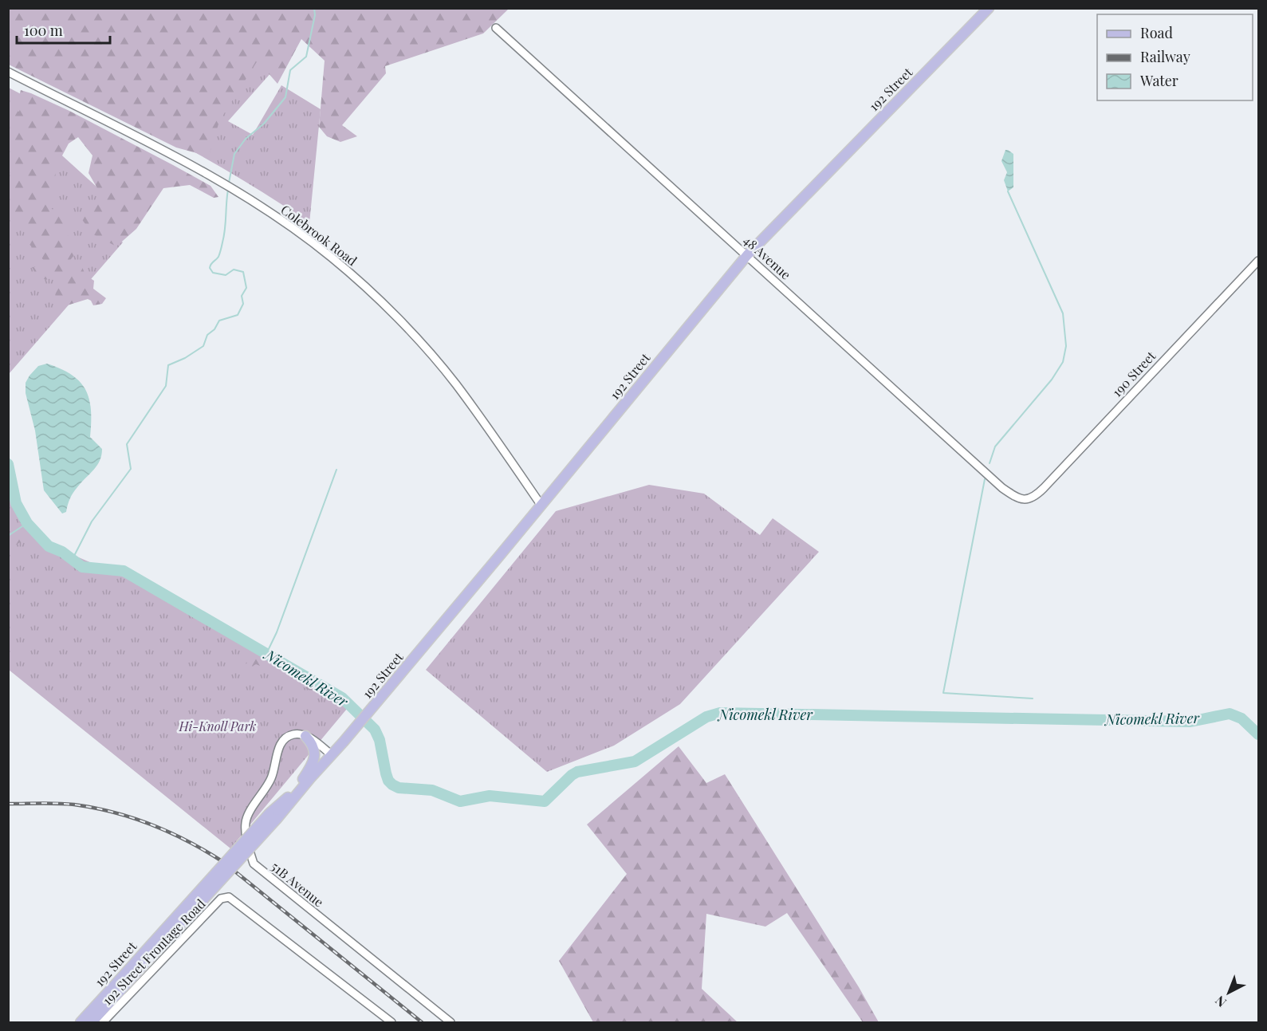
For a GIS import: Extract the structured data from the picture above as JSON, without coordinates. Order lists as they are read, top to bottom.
{
  "streets": {
    "main road": ["192 Street"],
    "street": [
      "Colebrook Road",
      "48 Avenue",
      "190 Street",
      "51B Avenue",
      "192 Street Frontage Road"
    ]
  },
  "crossings": [
    ["192 Street", "Colebrook Road"],
    ["192 Street", "48 Avenue"],
    ["48 Avenue", "190 Street"]
  ],
  "water": ["Nicomekl River"],
  "parks": ["Hi-Knoll Park"],
  "legend": ["Road", "Railway", "Water"],
  "scale_bar": "100 m",
  "north": "bottom left"
}
